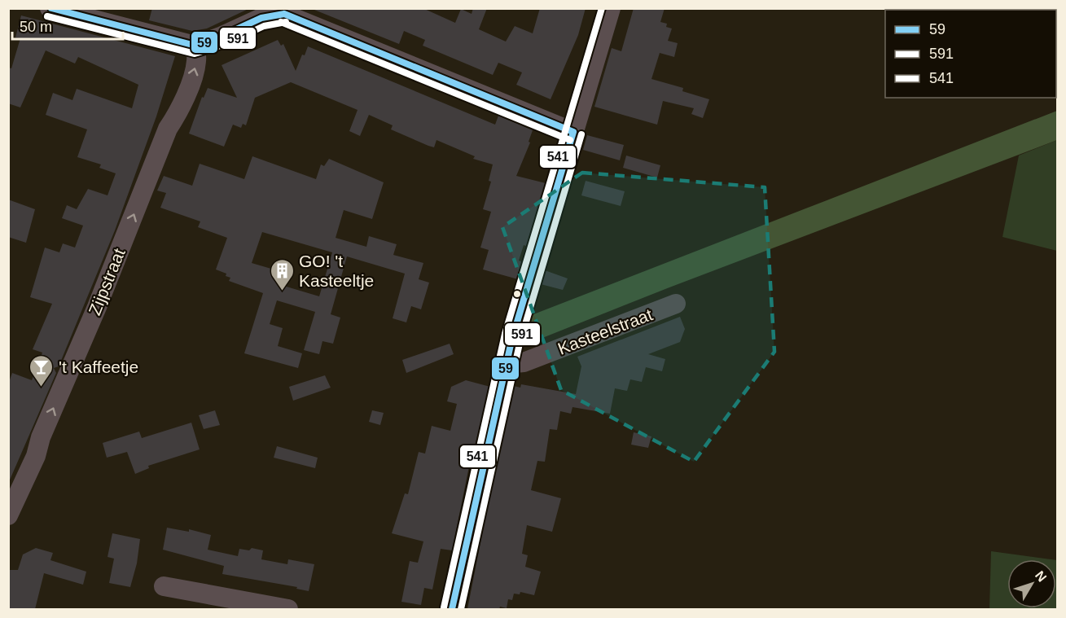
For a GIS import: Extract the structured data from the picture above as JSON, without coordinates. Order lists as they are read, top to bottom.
{
  "streets": {
    "street": ["Zijpstraat", "Kasteelstraat"]
  },
  "one_way": ["Zijpstraat"],
  "places": {
    "building": ["GO! 't Kasteeltje"],
    "bar": ["'t Kaffeetje"]
  },
  "lines": ["transit line 59", "transit line 541", "transit line 591"],
  "legend": ["59", "591", "541"],
  "scale_bar": "50 m",
  "north": "top right"
}
